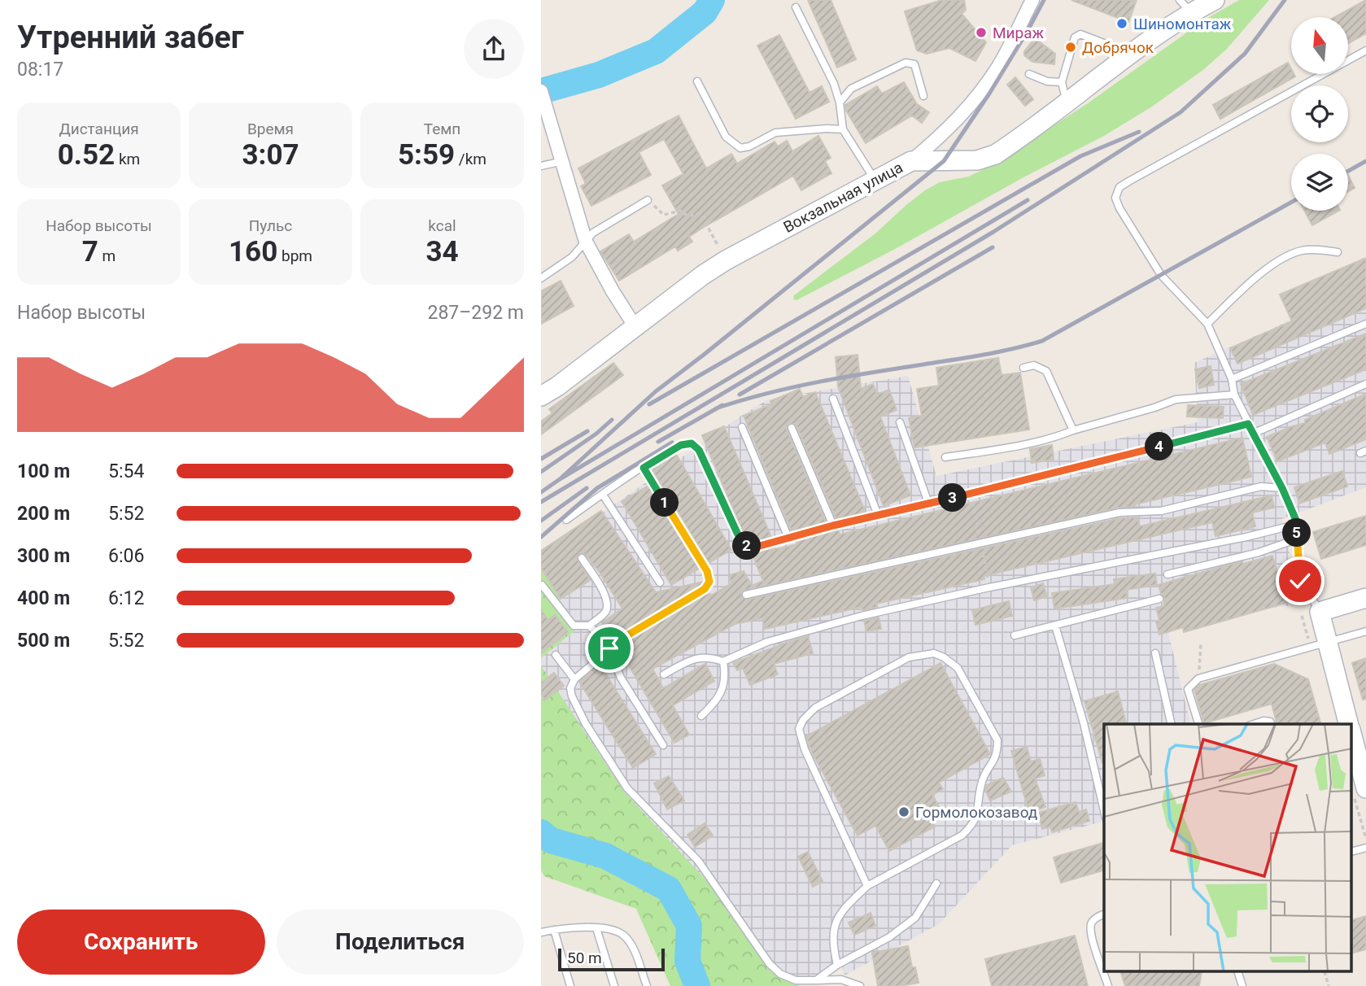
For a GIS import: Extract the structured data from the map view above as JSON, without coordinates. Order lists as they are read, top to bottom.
{
  "streets": {
    "main road": ["Вокзальная улица"]
  },
  "places": [
    "Шиномонтаж",
    "Мираж",
    "Добрячок",
    "Гормолокозавод"
  ],
  "scale_bar": "50 m",
  "north": "top",
  "page": {
    "heading": ["Утренний забег", "08:17"],
    "stats": [
      ["Дистанция", "0.52 km"],
      ["Время", "3:07"],
      ["Темп", "5:59 /km"],
      ["Набор высоты", "7 m"],
      ["Пульс", "160 bpm"],
      ["kcal", "34"]
    ],
    "chart": ["Набор высоты", "287–292 m"],
    "pins": [
      "4",
      "3",
      "1",
      "5",
      "2"
    ],
    "list": [
      {
        "name": "100 m",
        "note": "5:54"
      },
      {
        "name": "200 m",
        "note": "5:52"
      },
      {
        "name": "300 m",
        "note": "6:06"
      },
      {
        "name": "400 m",
        "note": "6:12"
      },
      {
        "name": "500 m",
        "note": "5:52"
      }
    ],
    "buttons": ["Сохранить", "Поделиться"],
    "scale": "50 m"
  }
}
